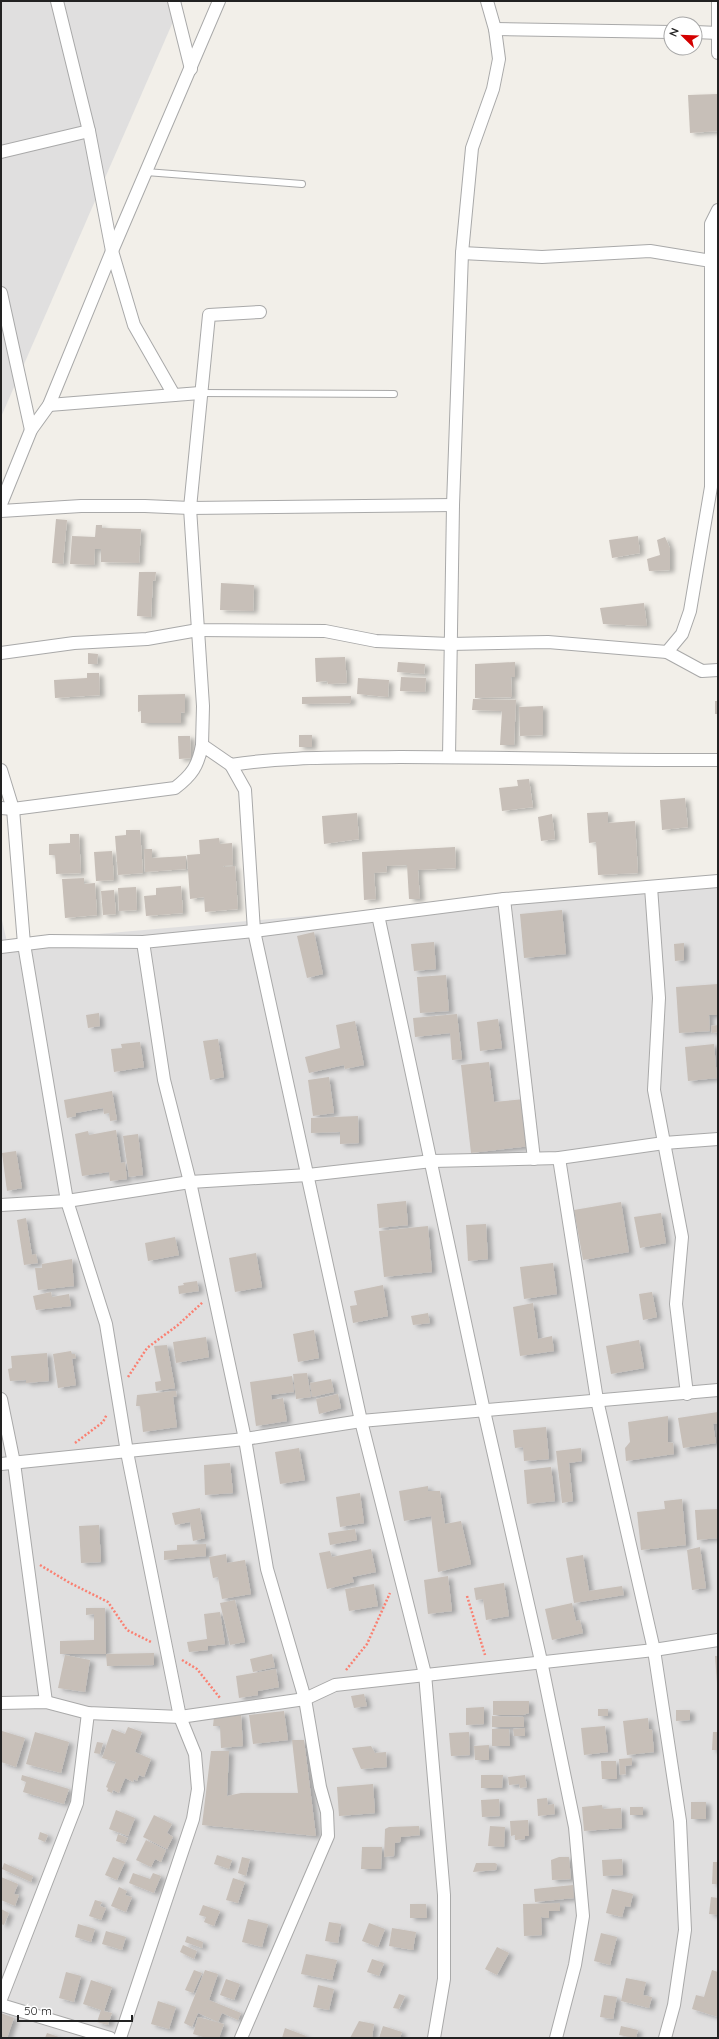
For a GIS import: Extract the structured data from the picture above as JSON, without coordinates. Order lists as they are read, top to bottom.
{
  "scale_bar": "50 m",
  "north": "top left"
}
